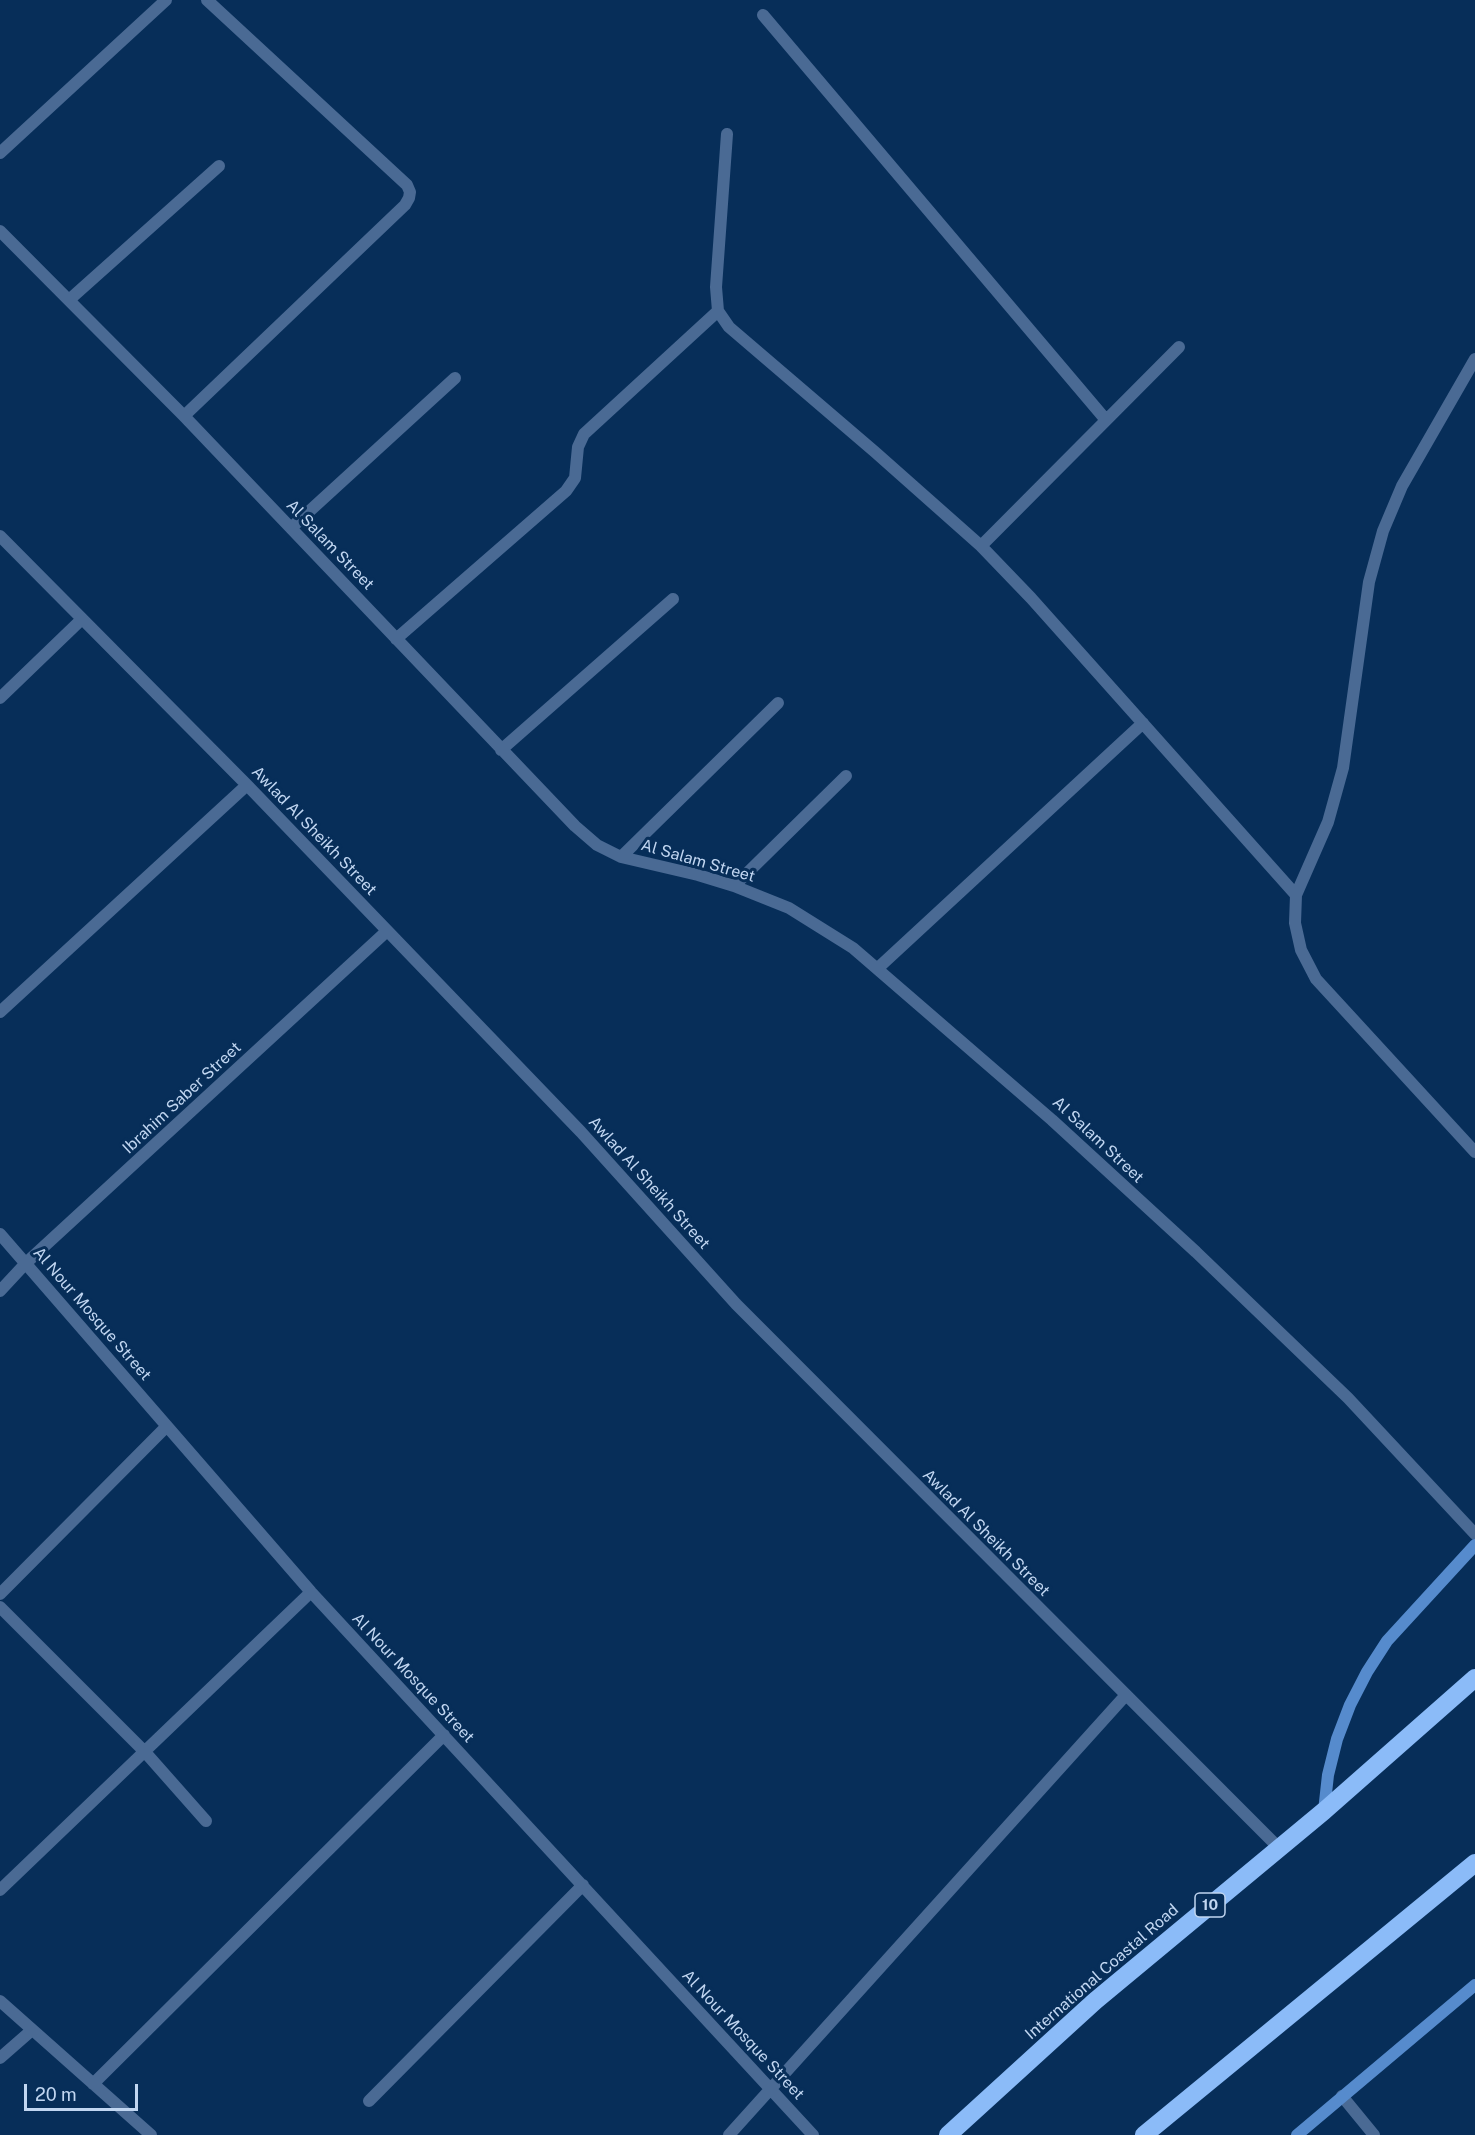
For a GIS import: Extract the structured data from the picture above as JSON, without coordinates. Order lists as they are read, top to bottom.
{
  "streets": {
    "highway": ["10", "International Coastal Road"],
    "street": [
      "Al Salam Street",
      "Awlad Al Sheikh Street",
      "Ibrahim Saber Street",
      "Al Nour Mosque Street"
    ]
  },
  "crossings": [
    ["Awlad Al Sheikh Street", "Ibrahim Saber Street"],
    ["Awlad Al Sheikh Street", "International Coastal Road"],
    ["Ibrahim Saber Street", "Al Nour Mosque Street"]
  ],
  "scale_bar": "20 m"
}
